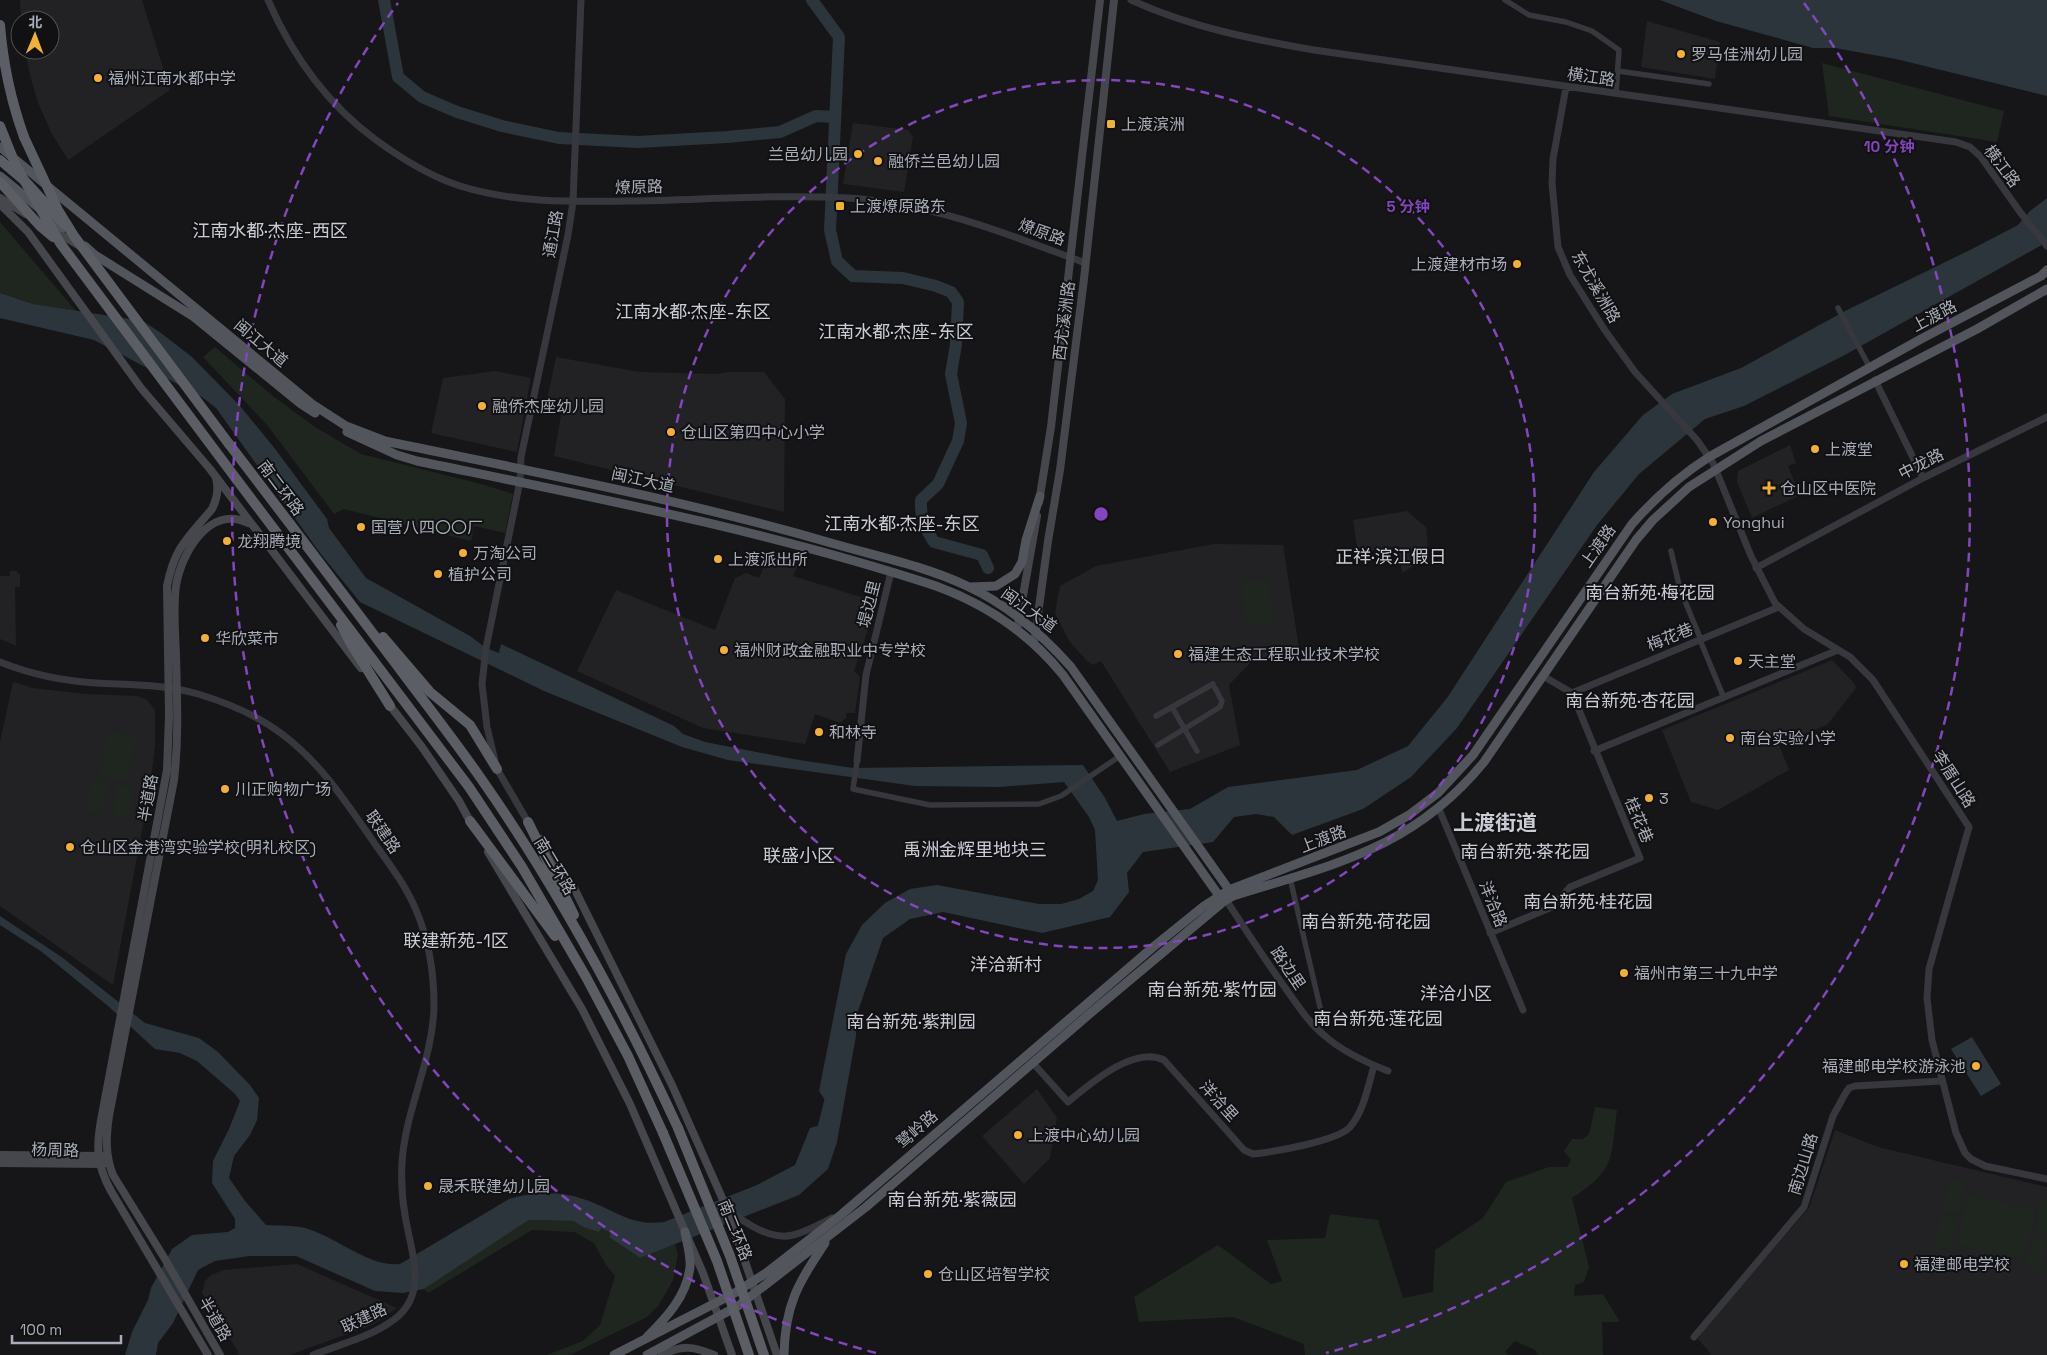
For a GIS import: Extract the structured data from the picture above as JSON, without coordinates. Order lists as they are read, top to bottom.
{
  "streets": {
    "highway": ["南二环路"],
    "main road": [
      "上渡路",
      "西尤溪洲路",
      "闽江大道",
      "半道路",
      "鹭岭路",
      "杨周路"
    ],
    "street": [
      "横江路",
      "燎原路",
      "通江路",
      "东尤溪洲路",
      "中龙路",
      "堤边里",
      "梅花巷",
      "李厝山路",
      "桂花巷",
      "联建路",
      "洋洽路",
      "路边里",
      "洋洽里",
      "南边山路"
    ]
  },
  "crossings": [
    ["横江路", "东尤溪洲路"],
    ["燎原路", "通江路"],
    ["燎原路", "西尤溪洲路"],
    ["通江路", "闽江大道"],
    ["东尤溪洲路", "上渡路"],
    ["东尤溪洲路", "李厝山路"],
    ["上渡路", "闽江大道"],
    ["上渡路", "李厝山路"],
    ["上渡路", "洋洽路"],
    ["上渡路", "路边里"],
    ["上渡路", "鹭岭路"],
    ["西尤溪洲路", "闽江大道"],
    ["闽江大道", "堤边里"],
    ["闽江大道", "路边里"],
    ["闽江大道", "鹭岭路"],
    ["中龙路", "李厝山路"],
    ["梅花巷", "李厝山路"],
    ["梅花巷", "桂花巷"],
    ["李厝山路", "南边山路"],
    ["半道路", "联建路"],
    ["半道路", "杨周路"],
    ["桂花巷", "洋洽路"],
    ["路边里", "洋洽里"],
    ["路边里", "鹭岭路"],
    ["洋洽里", "鹭岭路"]
  ],
  "districts": [
    "江南水都·杰座-西区",
    "江南水都·杰座-东区",
    "江南水都·杰座-东区",
    "江南水都·杰座-东区",
    "正祥·滨江假日",
    "南台新苑·梅花园",
    "南台新苑·杏花园",
    "上渡街道",
    "禹洲金辉里地块三",
    "南台新苑·茶花园",
    "联盛小区",
    "南台新苑·桂花园",
    "南台新苑·荷花园",
    "联建新苑-1区",
    "洋洽新村",
    "南台新苑·紫竹园",
    "洋洽小区",
    "南台新苑·莲花园",
    "南台新苑·紫荆园",
    "南台新苑·紫薇园"
  ],
  "places": {
    "other": [
      "罗马佳洲幼儿园",
      "福州江南水都中学",
      "兰邑幼儿园",
      "融侨兰邑幼儿园",
      "上渡建材市场",
      "融侨杰座幼儿园",
      "仓山区第四中心小学",
      "上渡堂",
      "Yonghui",
      "国营八四〇〇厂",
      "龙翔腾境",
      "万淘公司",
      "上渡派出所",
      "植护公司",
      "华欣菜市",
      "福州财政金融职业中专学校",
      "福建生态工程职业技术学校",
      "天主堂",
      "和林寺",
      "南台实验小学",
      "川正购物广场",
      "3",
      "仓山区金港湾实验学校(明礼校区)",
      "福州市第三十九中学",
      "福建邮电学校游泳池",
      "上渡中心幼儿园",
      "晟禾联建幼儿园",
      "福建邮电学校",
      "仓山区培智学校"
    ],
    "transit": ["上渡滨洲", "上渡燎原路东"],
    "health": ["仓山区中医院"]
  },
  "scale_bar": "100 m",
  "north": "top",
  "rings": ["10 分钟", "5 分钟"]
}
